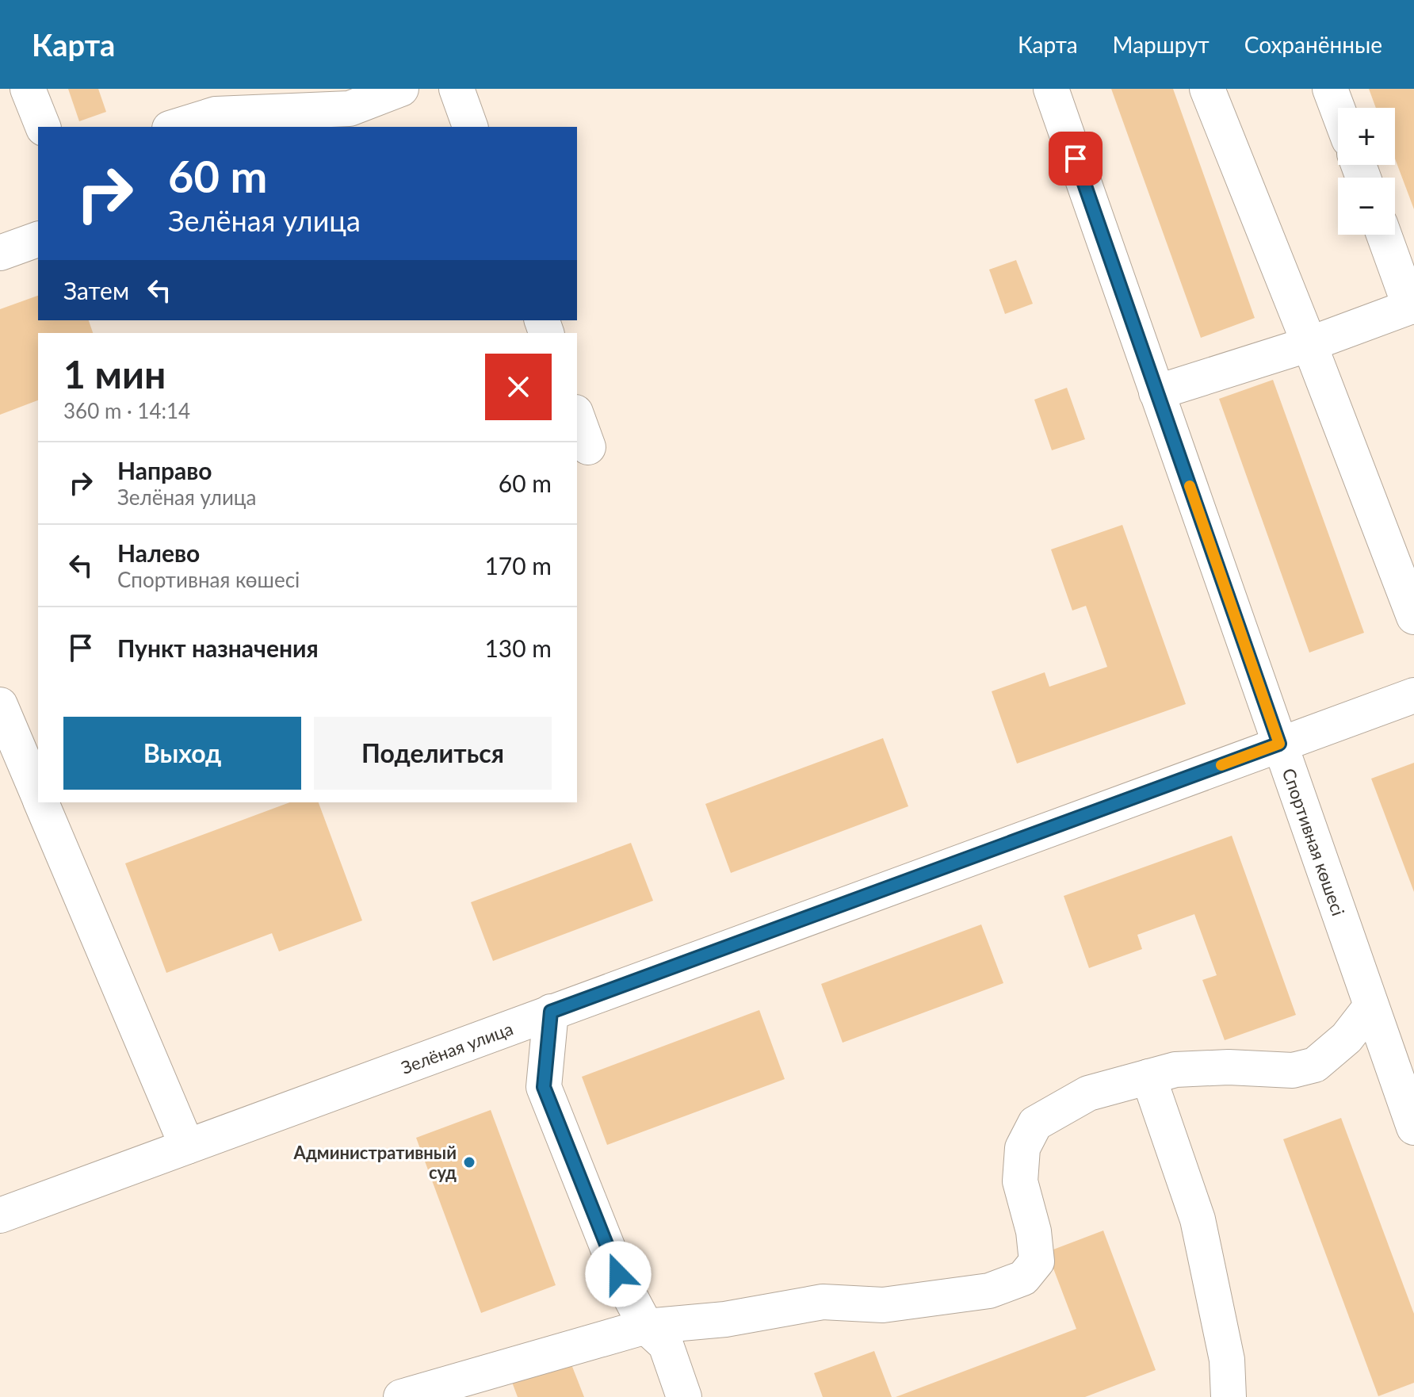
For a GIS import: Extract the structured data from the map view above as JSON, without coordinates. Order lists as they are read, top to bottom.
{
  "streets": {
    "street": ["Спортивная көшесі", "Зелёная улица"]
  },
  "crossings": [
    ["Спортивная көшесі", "Зелёная улица"]
  ],
  "places": ["Административный суд"],
  "page": {
    "header": "Карта",
    "nav": ["Карта", "Маршрут", "Сохранённые"],
    "map_buttons": ["+", "−"],
    "turn": ["60 m", "Зелёная улица"],
    "then": "Затем",
    "heading": ["1 мин", "360 m · 14:14"],
    "list": [
      {
        "name": "Направо",
        "note": "Зелёная улица",
        "value": "60 m"
      },
      {
        "name": "Налево",
        "note": "Спортивная көшесі",
        "value": "170 m"
      },
      {
        "name": "Пункт назначения",
        "value": "130 m"
      }
    ],
    "buttons": ["Выход", "Поделиться"]
  }
}
